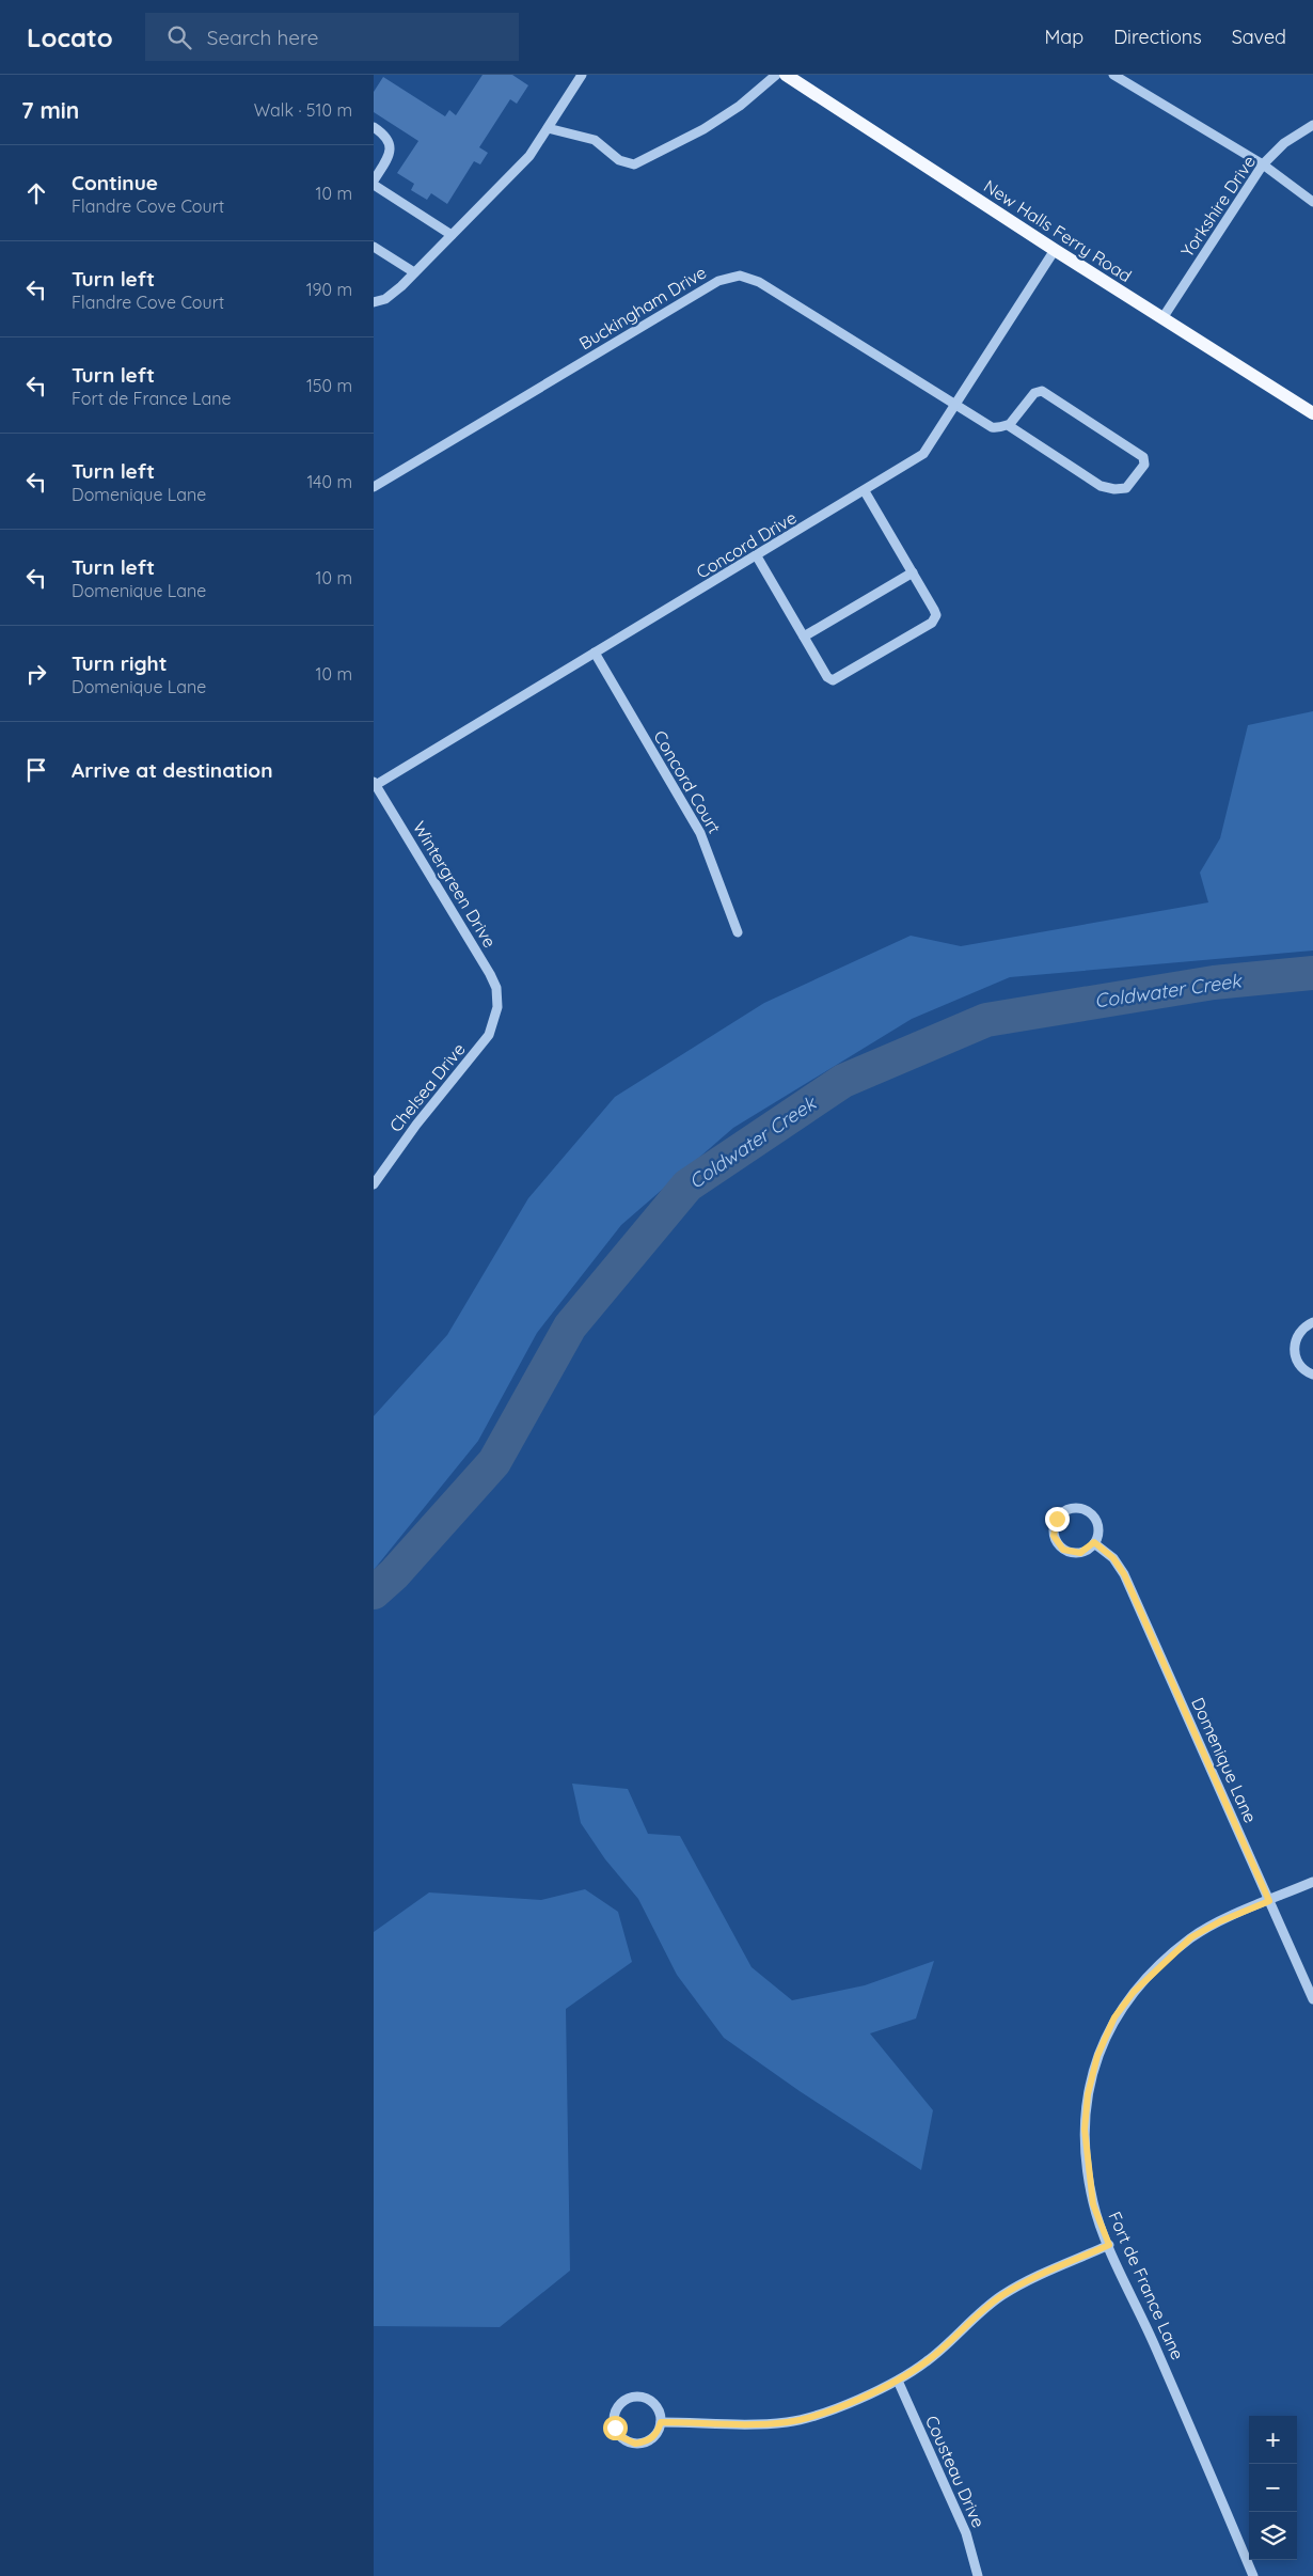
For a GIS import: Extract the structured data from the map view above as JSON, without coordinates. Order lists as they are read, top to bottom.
{
  "streets": {
    "main road": ["New Halls Ferry Road"],
    "street": [
      "Yorkshire Drive",
      "Buckingham Drive",
      "Concord Drive",
      "Concord Court",
      "Wintergreen Drive",
      "Chelsea Drive",
      "Domenique Lane",
      "Fort de France Lane",
      "Cousteau Drive"
    ]
  },
  "crossings": [
    ["Yorkshire Drive", "New Halls Ferry Road"],
    ["New Halls Ferry Road", "Concord Drive"],
    ["Buckingham Drive", "Concord Drive"],
    ["Concord Drive", "Concord Court"],
    ["Concord Drive", "Wintergreen Drive"],
    ["Wintergreen Drive", "Chelsea Drive"],
    ["Domenique Lane", "Fort de France Lane"]
  ],
  "water": ["Coldwater Creek"],
  "page": {
    "header": "Locato",
    "search": "Search here",
    "nav": ["Map", "Directions", "Saved"],
    "heading": ["7 min", "Walk · 510 m"],
    "list": [
      ["Continue", "Flandre Cove Court", "10 m"],
      ["Turn left", "Flandre Cove Court", "190 m"],
      ["Turn left", "Fort de France Lane", "150 m"],
      ["Turn left", "Domenique Lane", "140 m"],
      ["Turn left", "Domenique Lane", "10 m"],
      ["Turn right", "Domenique Lane", "10 m"],
      "Arrive at destination"
    ],
    "map_buttons": ["+", "−"]
  }
}
